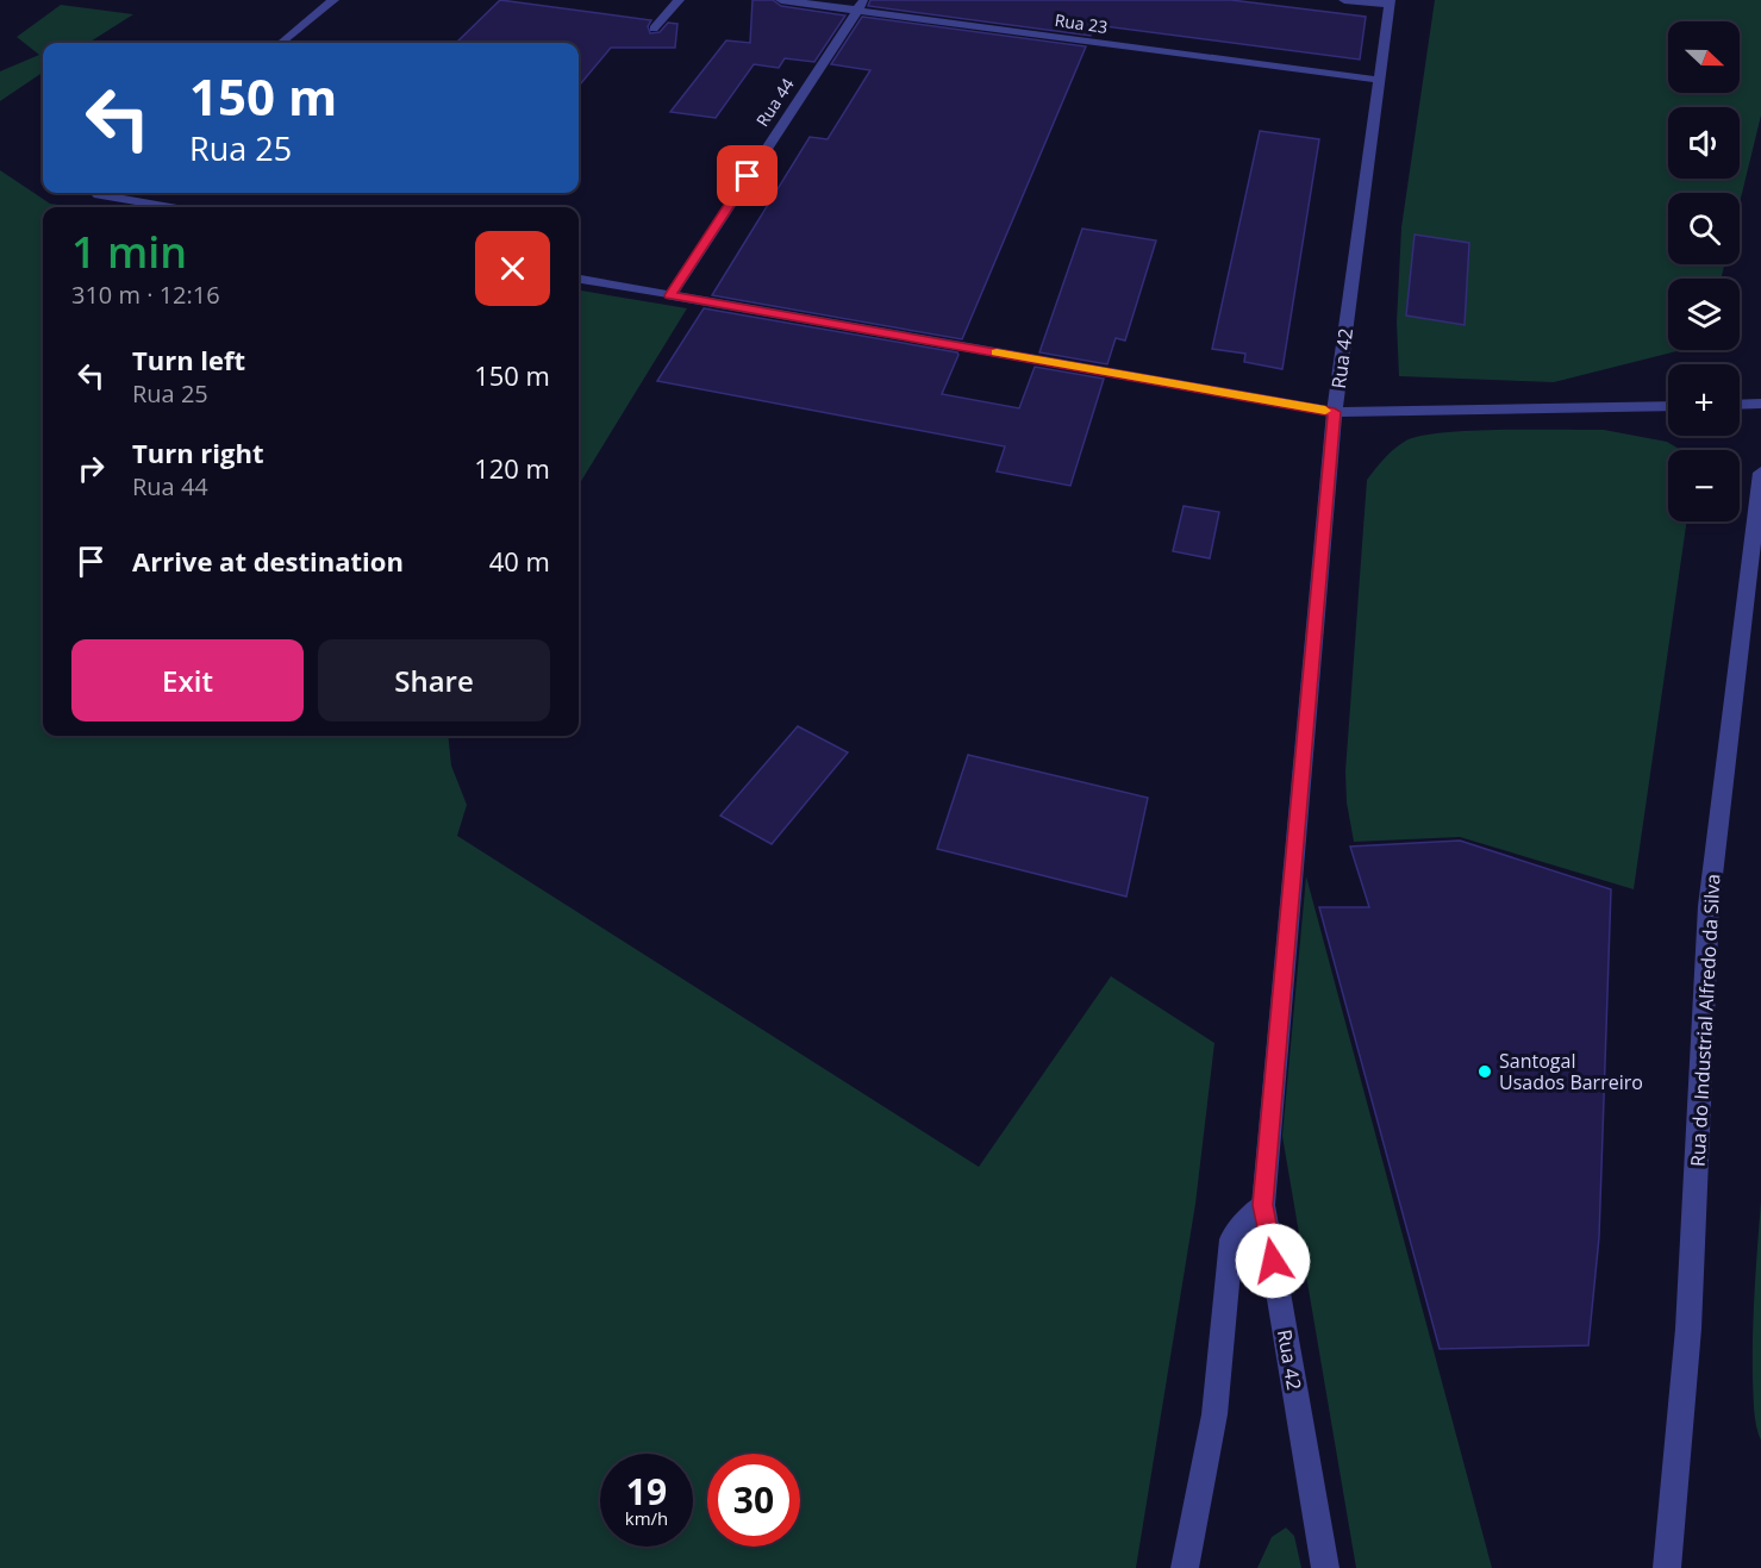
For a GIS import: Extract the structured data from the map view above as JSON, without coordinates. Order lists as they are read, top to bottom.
{
  "streets": {
    "street": [
      "Rua 23",
      "Rua 44",
      "Rua 42",
      "Rua do Industrial Alfredo da Silva"
    ]
  },
  "crossings": [
    ["Rua 23", "Rua 44"],
    ["Rua 23", "Rua 42"]
  ],
  "places": ["Santogal Usados Barreiro"],
  "north": "right",
  "page": {
    "map_buttons": ["+", "−"],
    "turn": ["150 m", "Rua 25"],
    "heading": ["1 min", "310 m · 12:16"],
    "list": [
      {
        "name": "Turn left",
        "note": "Rua 25",
        "value": "150 m"
      },
      {
        "name": "Turn right",
        "note": "Rua 44",
        "value": "120 m"
      },
      {
        "name": "Arrive at destination",
        "value": "40 m"
      }
    ],
    "buttons": ["Exit", "Share"],
    "speed": "19 km/h",
    "limit": "30"
  }
}
